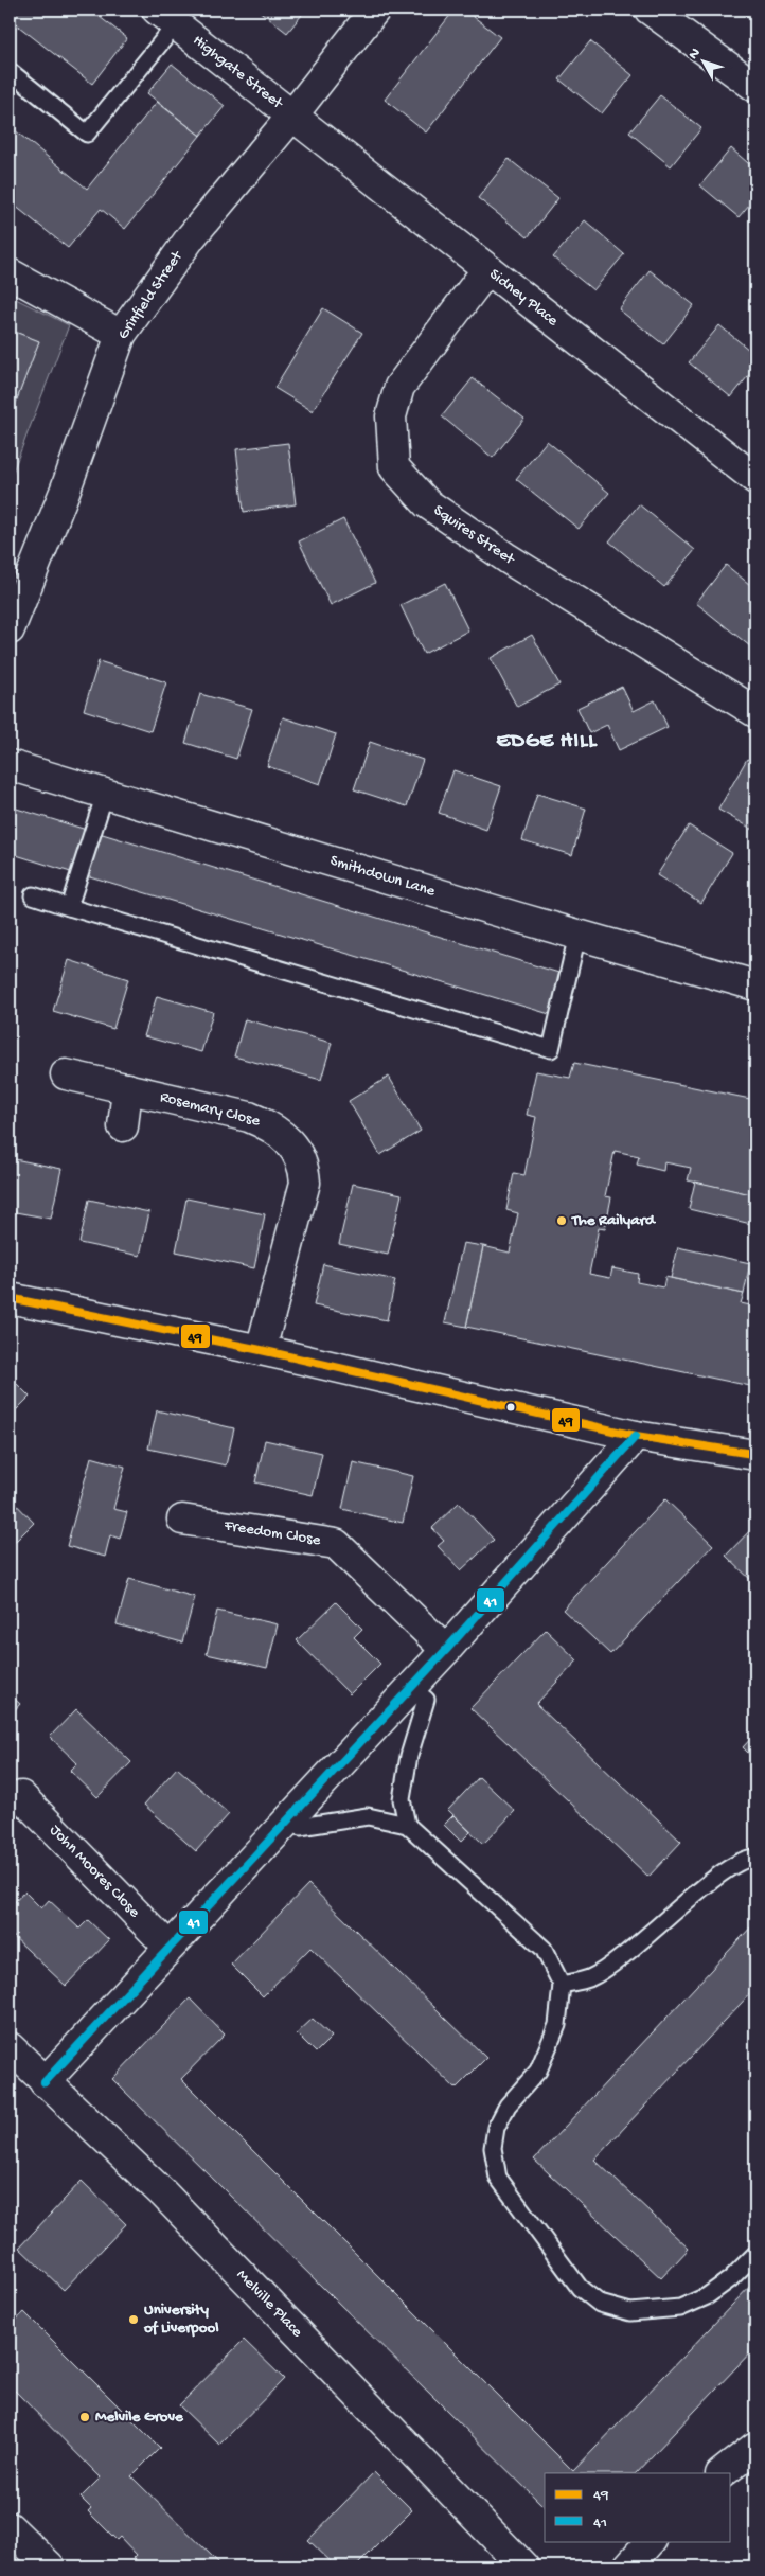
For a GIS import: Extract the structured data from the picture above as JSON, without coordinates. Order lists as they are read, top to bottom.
{
  "streets": {
    "street": [
      "Highgate Street",
      "Grinfield Street",
      "Sidney Place",
      "Squires Street",
      "Smithdown Lane",
      "Rosemary Close",
      "Freedom Close",
      "John Moores Close",
      "Melville Place"
    ]
  },
  "crossings": [
    ["Highgate Street", "Grinfield Street"],
    ["Highgate Street", "Sidney Place"],
    ["Grinfield Street", "Sidney Place"],
    ["Sidney Place", "Squires Street"]
  ],
  "districts": ["EDGE HILL"],
  "places": ["The Railyard", "University of Liverpool", "Melvile Grove"],
  "lines": ["transit line 49", "transit line 41"],
  "legend": ["49", "41"],
  "north": "top left"
}
